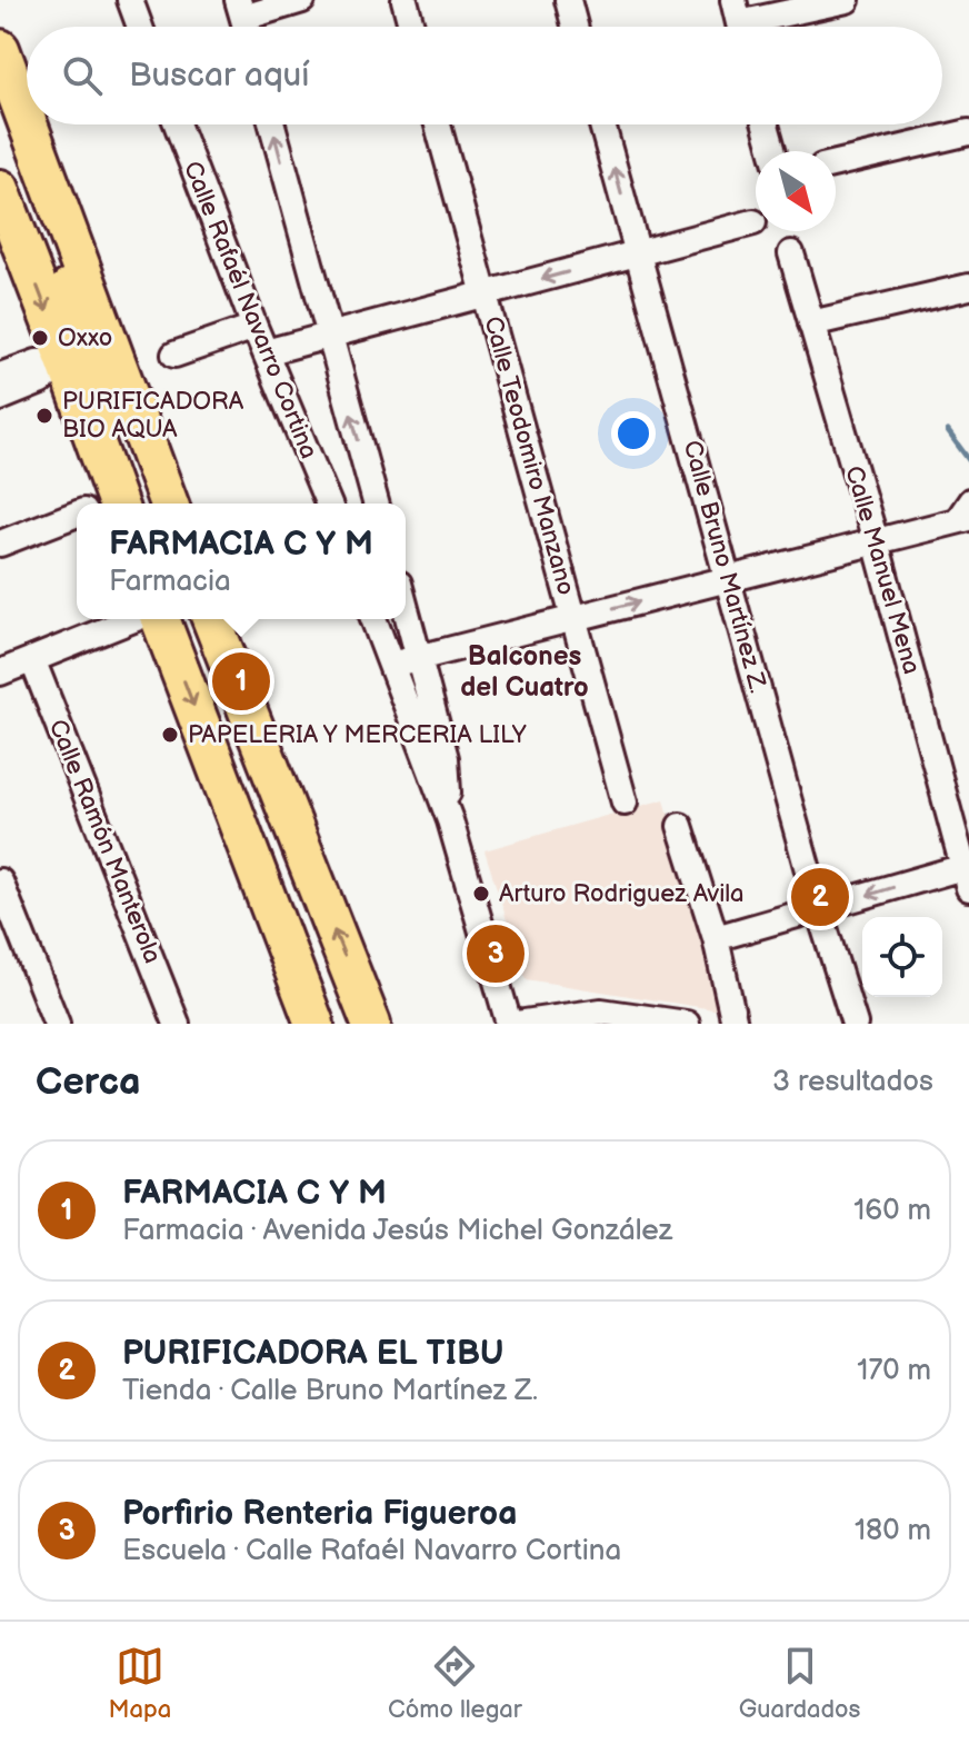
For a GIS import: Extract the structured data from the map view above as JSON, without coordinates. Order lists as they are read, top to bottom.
{
  "streets": {
    "street": [
      "Calle Rafaél Navarro Cortina",
      "Calle Teodomiro Manzano",
      "Calle Bruno Martínez Z.",
      "Calle Manuel Mena",
      "Calle Ramón Manterola"
    ]
  },
  "districts": ["Balcones del Cuatro"],
  "places": [
    "Oxxo",
    "PURIFICADORA BIO AQUA",
    "PAPELERIA Y MERCERIA LILY",
    "Arturo Rodriguez Avila"
  ],
  "north": "bottom right",
  "page": {
    "search": "Buscar aquí",
    "popup": ["FARMACIA C Y M", "Farmacia"],
    "pins": ["1", "2", "3"],
    "heading": ["Cerca", "3 resultados"],
    "list": [
      {
        "mark": "1",
        "name": "FARMACIA C Y M",
        "note": "Farmacia · Avenida Jesús Michel González",
        "value": "160 m"
      },
      {
        "mark": "2",
        "name": "PURIFICADORA EL TIBU",
        "note": "Tienda · Calle Bruno Martínez Z.",
        "value": "170 m"
      },
      {
        "mark": "3",
        "name": "Porfirio Renteria Figueroa",
        "note": "Escuela · Calle Rafaél Navarro Cortina",
        "value": "180 m"
      }
    ],
    "nav": ["Mapa", "Cómo llegar", "Guardados"]
  }
}
